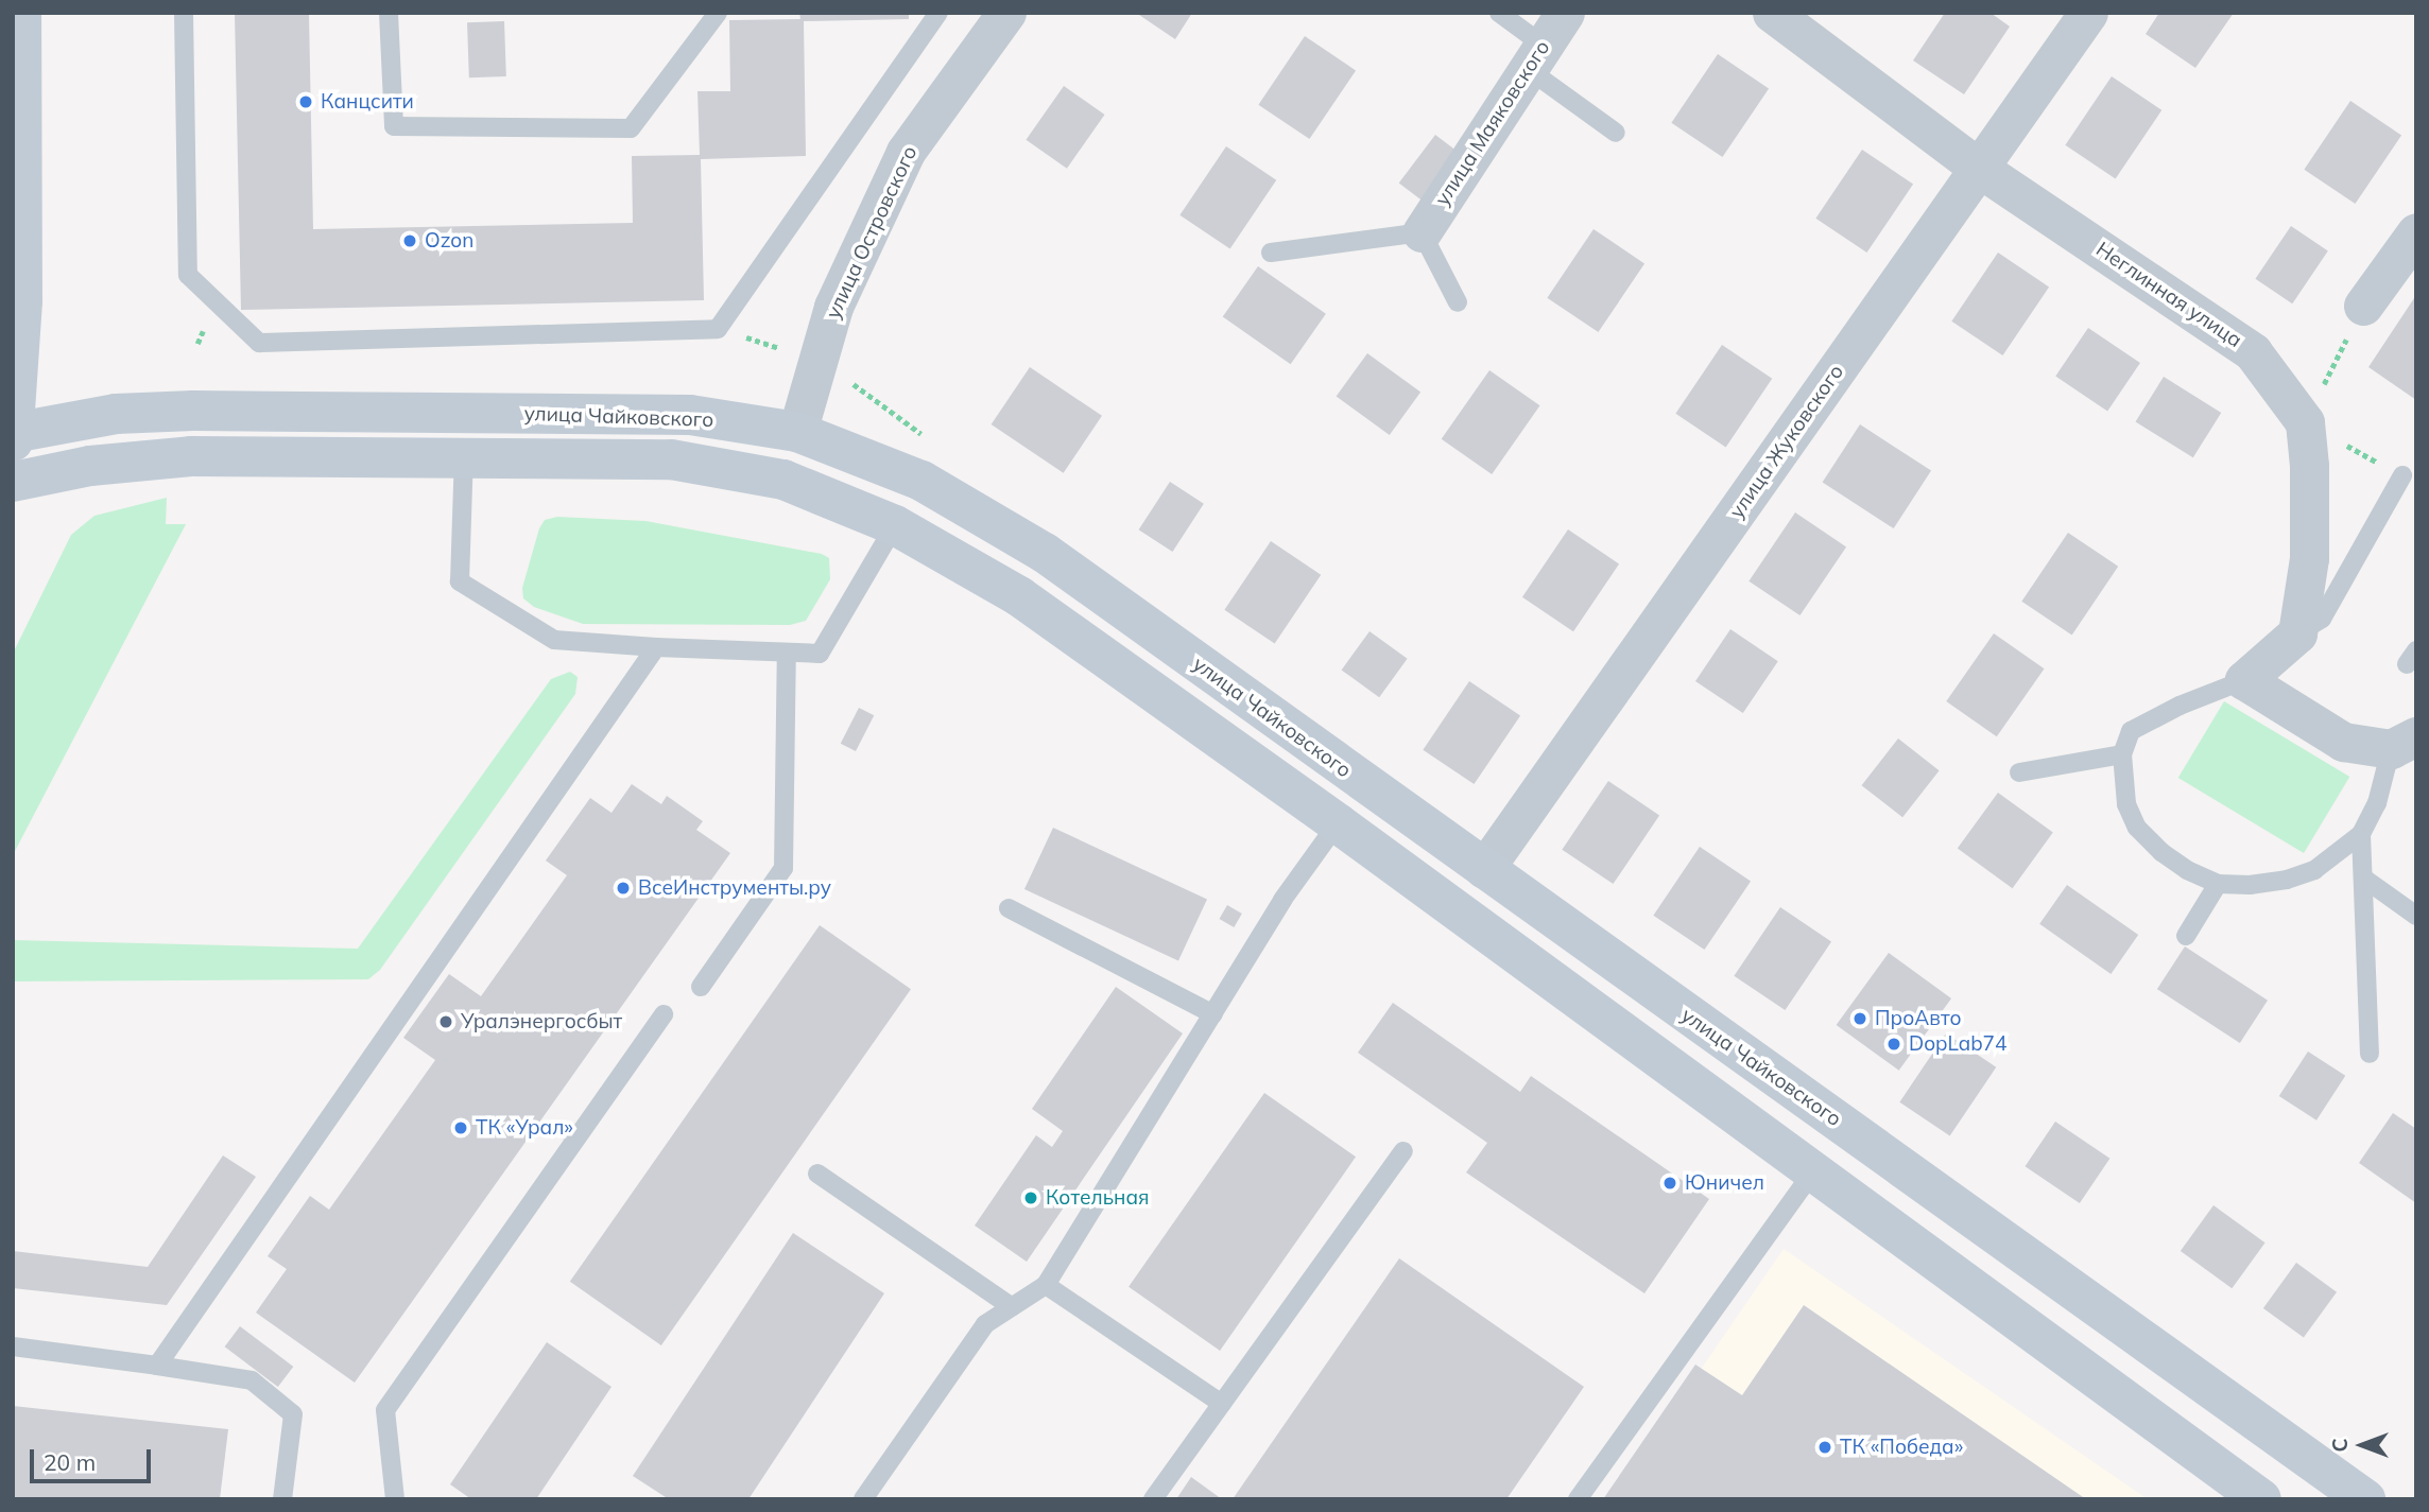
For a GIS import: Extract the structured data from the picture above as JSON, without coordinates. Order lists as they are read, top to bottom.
{
  "streets": {
    "main road": ["улица Чайковского"],
    "street": [
      "улица Маяковского",
      "улица Островского",
      "Неглинная улица",
      "улица Жуковского"
    ]
  },
  "crossings": [
    ["улица Островского", "улица Чайковского"],
    ["Неглинная улица", "улица Жуковского"],
    ["улица Чайковского", "улица Жуковского"]
  ],
  "places": [
    "Канцсити",
    "Ozon",
    "ВсеИнструменты.ру",
    "ПроАвто",
    "Уралэнергосбыт",
    "DopLab74",
    "ТК «Урал»",
    "Юничел",
    "Котельная",
    "ТК «Победа»"
  ],
  "scale_bar": "20 m",
  "north": "left"
}
